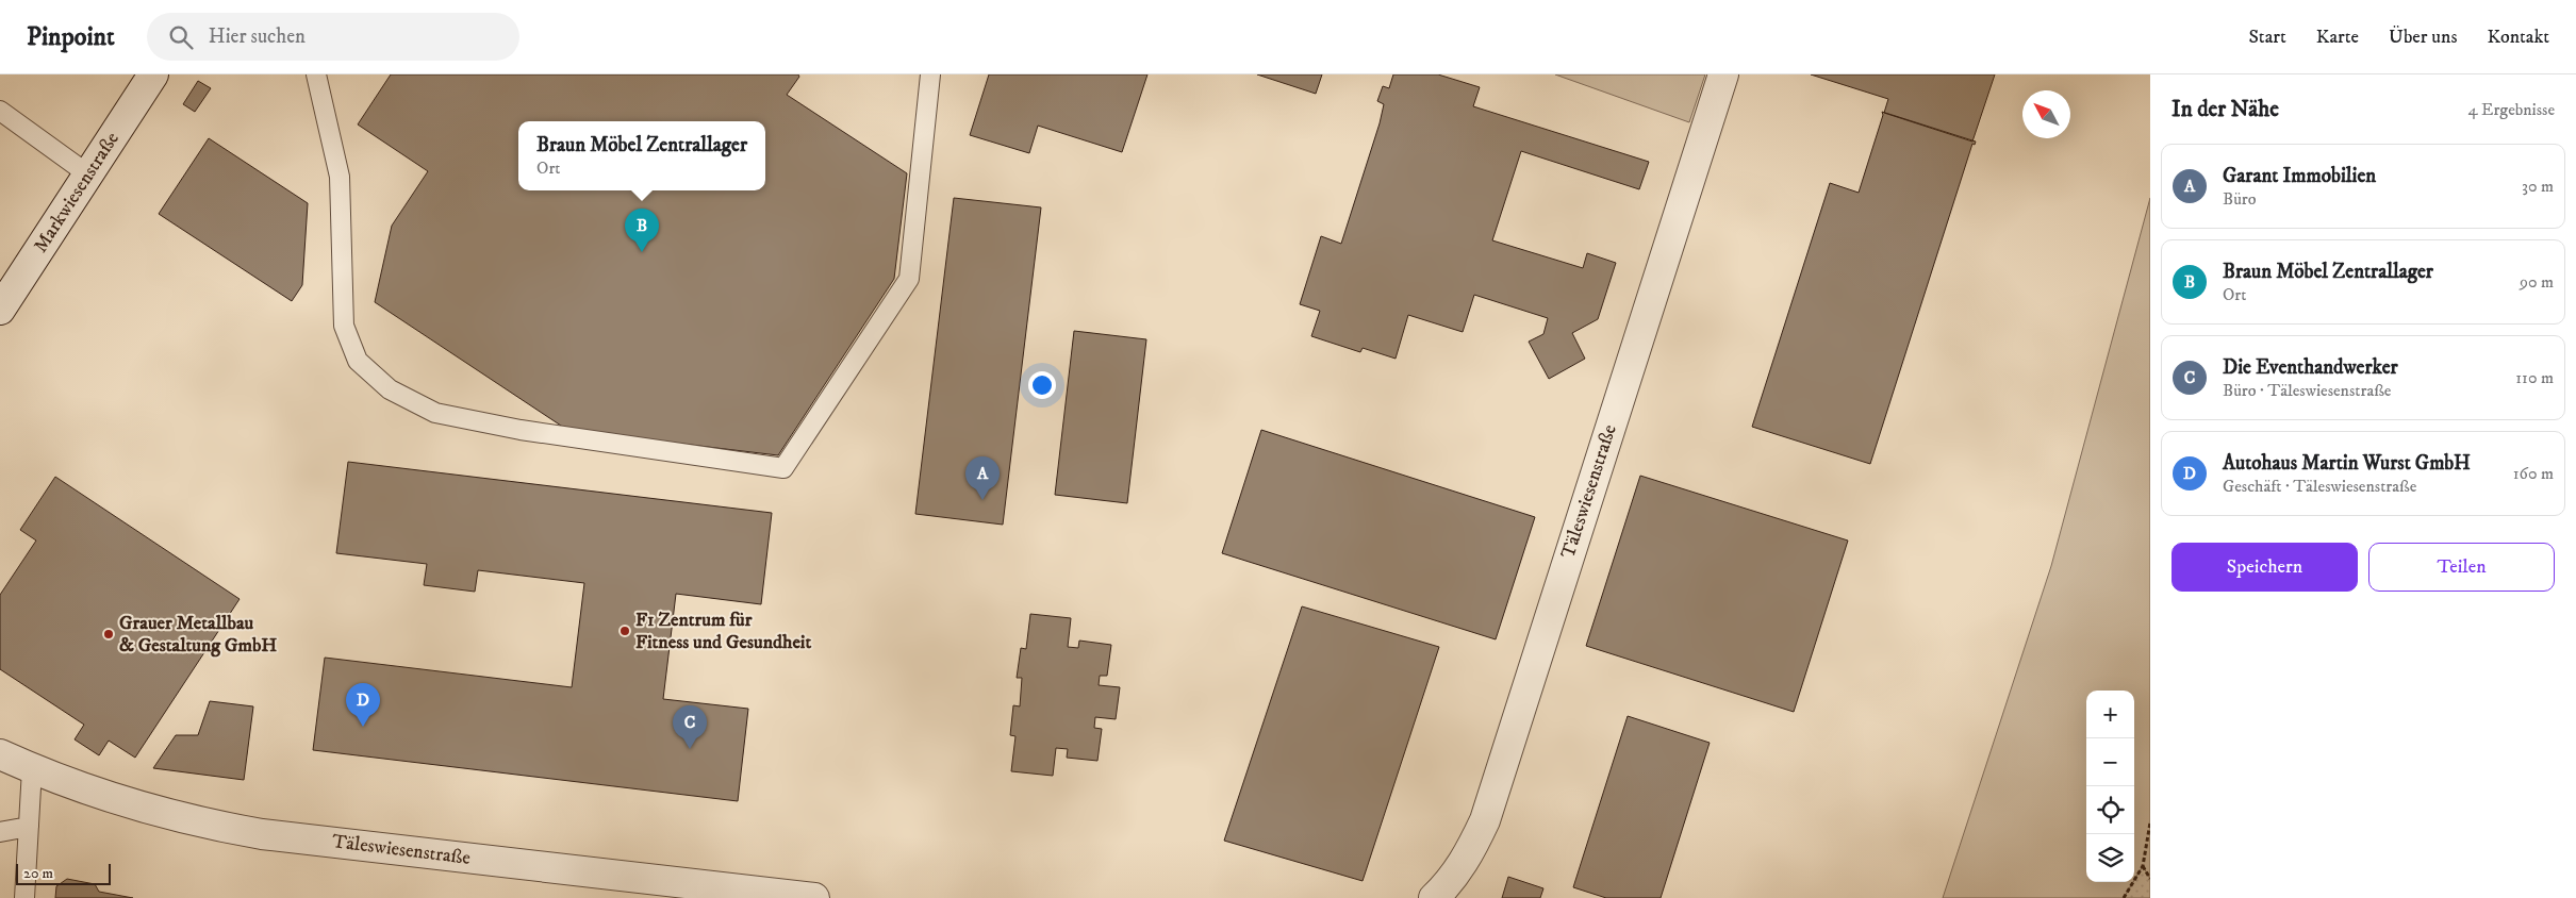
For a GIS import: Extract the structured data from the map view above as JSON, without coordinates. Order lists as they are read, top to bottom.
{
  "streets": {
    "street": ["Markwiesenstraße", "Täleswiesenstraße"]
  },
  "places": ["F1 Zentrum für Fitness und Gesundheit", "Grauer Metallbau & Gestaltung GmbH"],
  "scale_bar": "20 m",
  "north": "top left",
  "page": {
    "header": "Pinpoint",
    "search": "Hier suchen",
    "nav": [
      "Start",
      "Karte",
      "Über uns",
      "Kontakt"
    ],
    "heading": ["In der Nähe", "4 Ergebnisse"],
    "popup": ["Braun Möbel Zentrallager", "Ort"],
    "list": [
      {
        "mark": "A",
        "name": "Garant Immobilien",
        "note": "Büro",
        "value": "30 m"
      },
      {
        "mark": "B",
        "name": "Braun Möbel Zentrallager",
        "note": "Ort",
        "value": "90 m"
      },
      {
        "mark": "C",
        "name": "Die Eventhandwerker",
        "note": "Büro · Täleswiesenstraße",
        "value": "110 m"
      },
      {
        "mark": "D",
        "name": "Autohaus Martin Wurst GmbH",
        "note": "Geschäft · Täleswiesenstraße",
        "value": "160 m"
      }
    ],
    "pins": [
      "B",
      "A",
      "D",
      "C"
    ],
    "buttons": ["Speichern", "Teilen"],
    "map_buttons": ["+", "−"],
    "scale": "20 m"
  }
}
